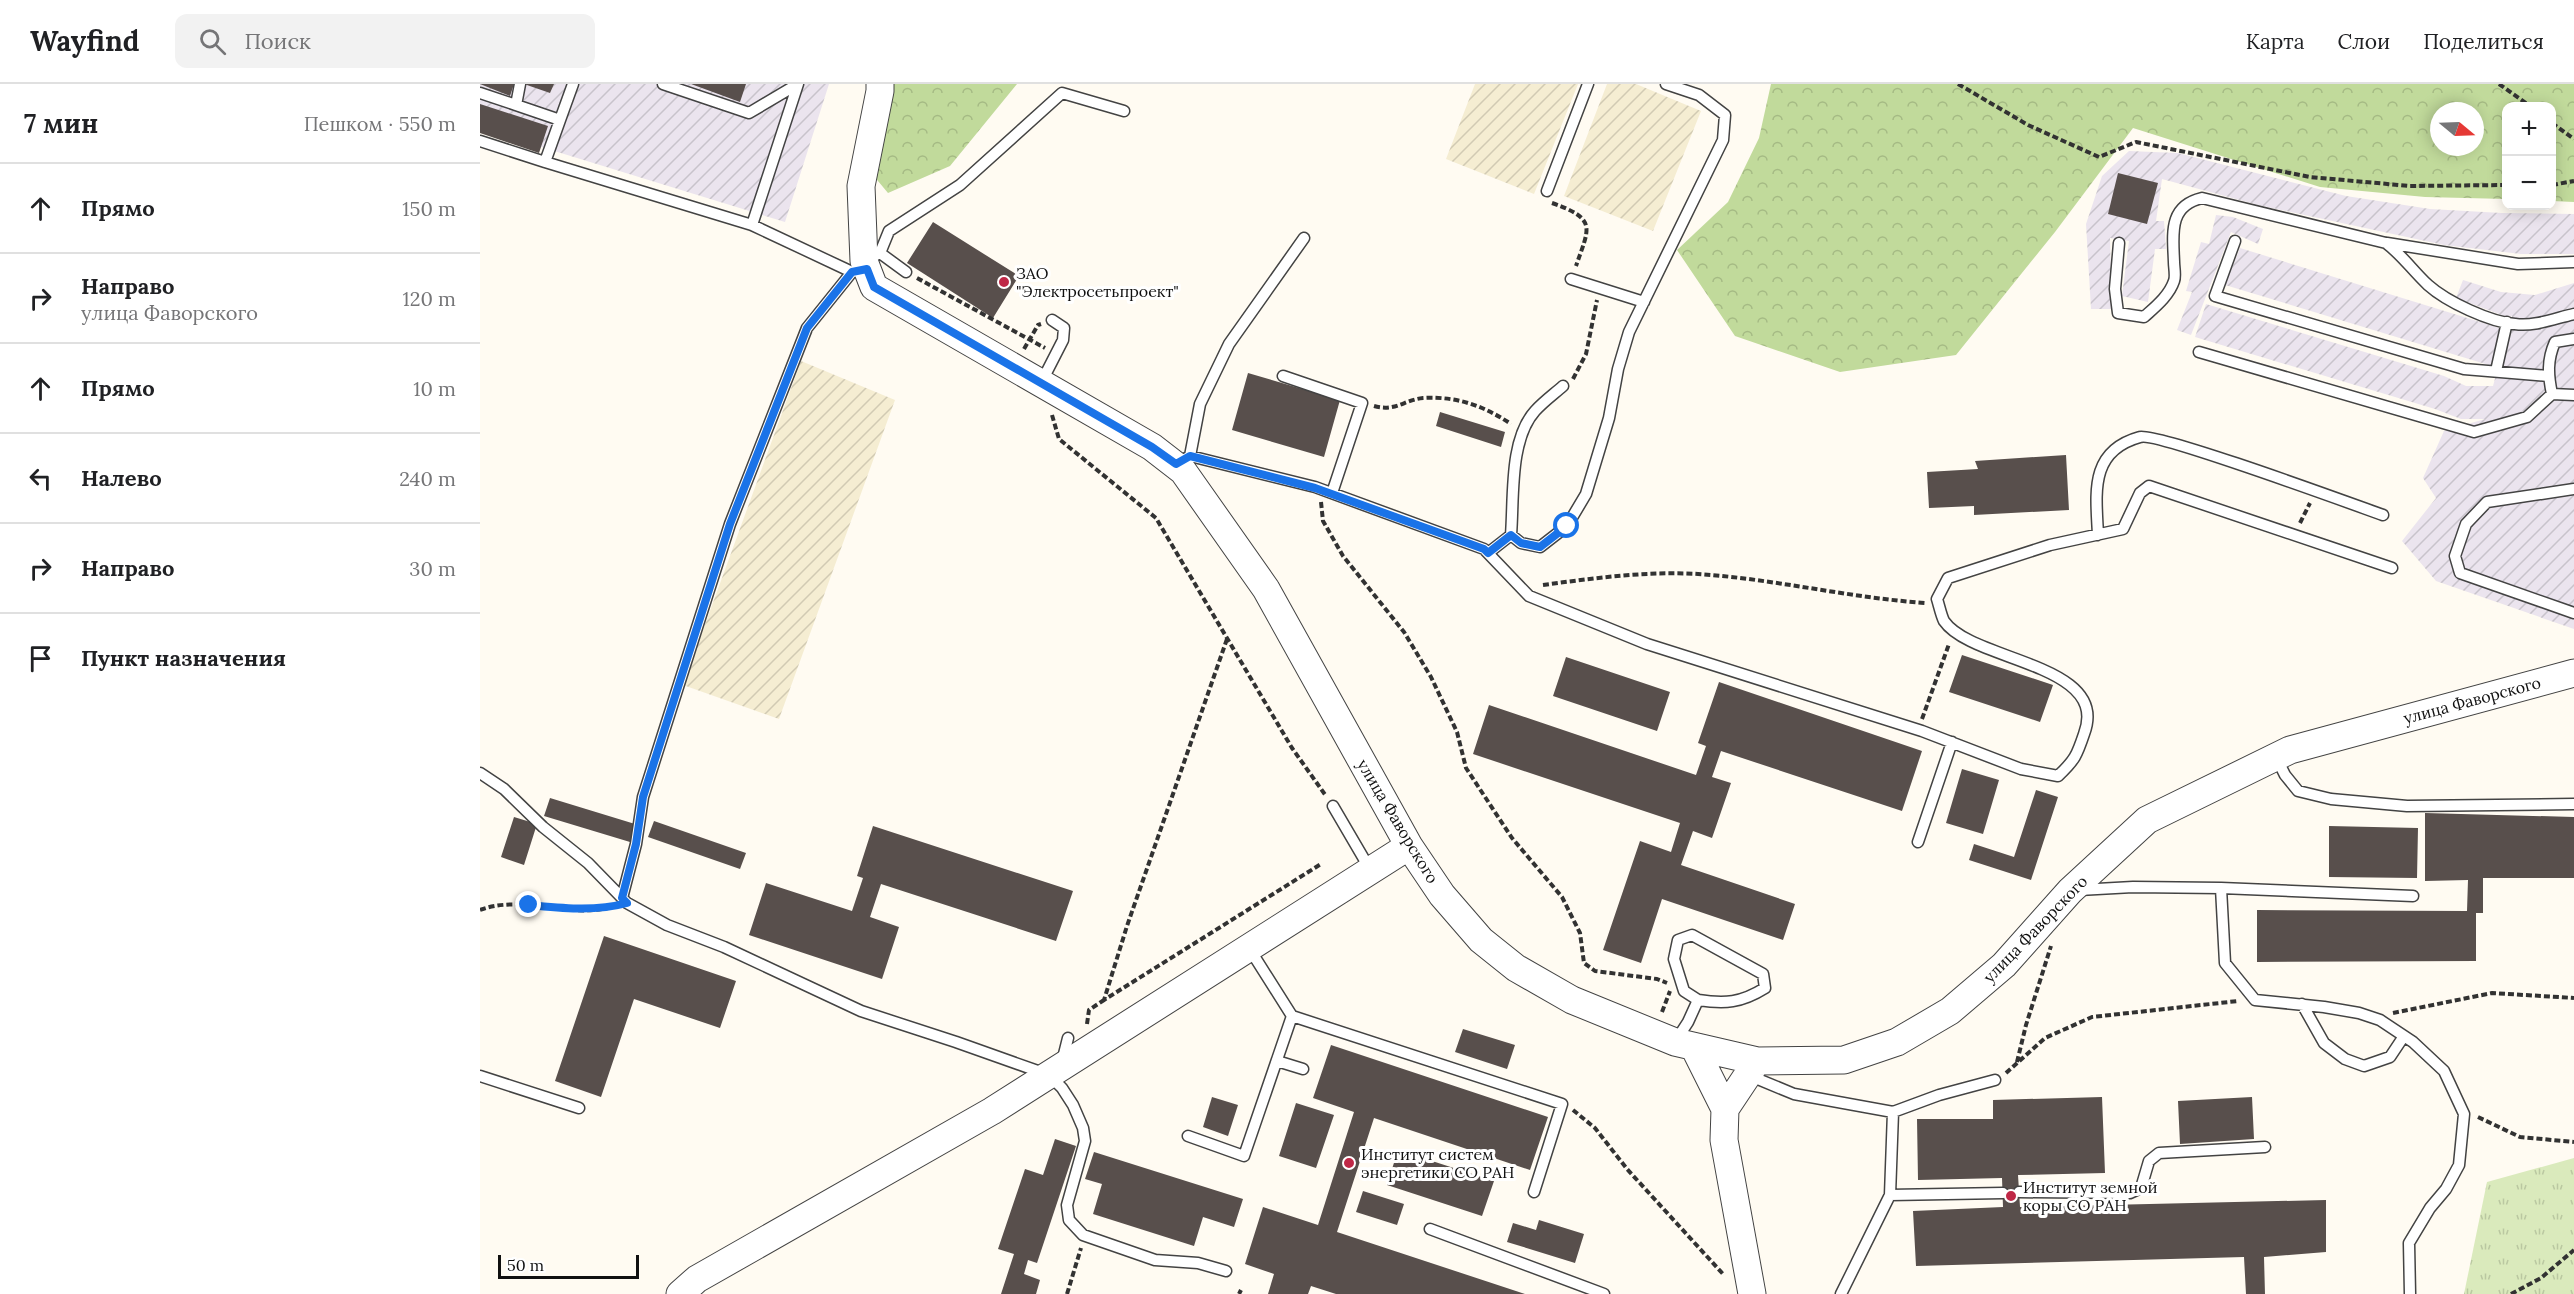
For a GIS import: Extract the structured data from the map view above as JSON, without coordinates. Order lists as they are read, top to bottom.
{
  "streets": {
    "street": ["улица Фаворского"]
  },
  "places": ["ЗАО \"Электросетьпроект\"", "Институт систем энергетики СО РАН", "Институт земной коры СО РАН"],
  "scale_bar": "50 m",
  "north": "right",
  "page": {
    "header": "Wayfind",
    "search": "Поиск",
    "nav": ["Карта", "Слои", "Поделиться"],
    "heading": ["7 мин", "Пешком · 550 m"],
    "map_buttons": ["+", "−"],
    "list": [
      ["Прямо", "150 m"],
      ["Направо", "улица Фаворского", "120 m"],
      ["Прямо", "10 m"],
      ["Налево", "240 m"],
      ["Направо", "30 m"],
      "Пункт назначения"
    ],
    "scale": "50 m"
  }
}
